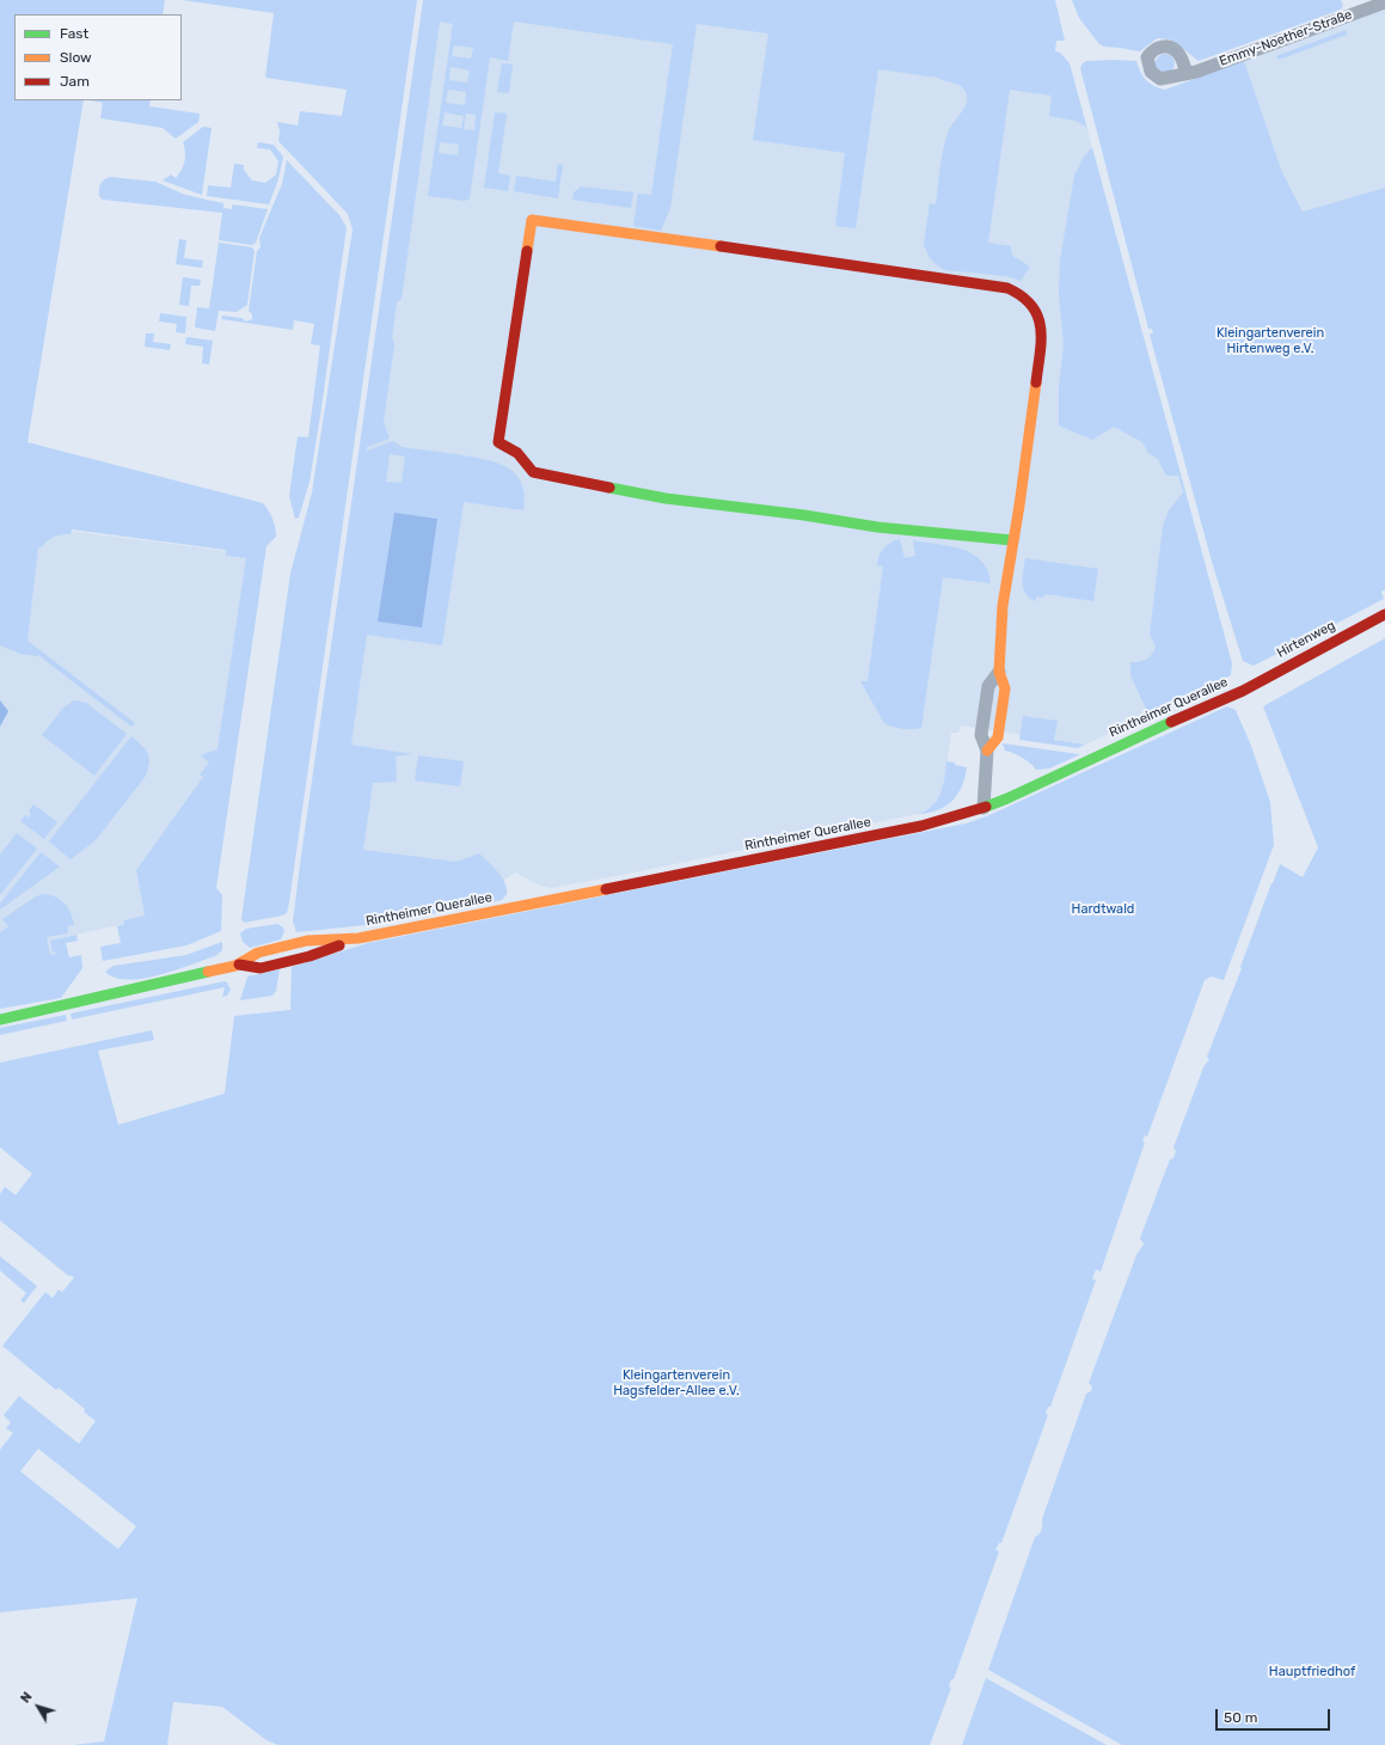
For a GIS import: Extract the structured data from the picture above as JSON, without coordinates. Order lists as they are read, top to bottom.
{
  "streets": {
    "street": ["Emmy-Noether-Straße", "Hirtenweg", "Rintheimer Querallee"]
  },
  "crossings": [
    ["Hirtenweg", "Rintheimer Querallee"]
  ],
  "parks": [
    "Kleingartenverein Hirtenweg e.V.",
    "Hardtwald",
    "Kleingartenverein Hagsfelder-Allee e.V.",
    "Hauptfriedhof"
  ],
  "legend": ["Fast", "Slow", "Jam"],
  "scale_bar": "50 m",
  "north": "top left"
}
